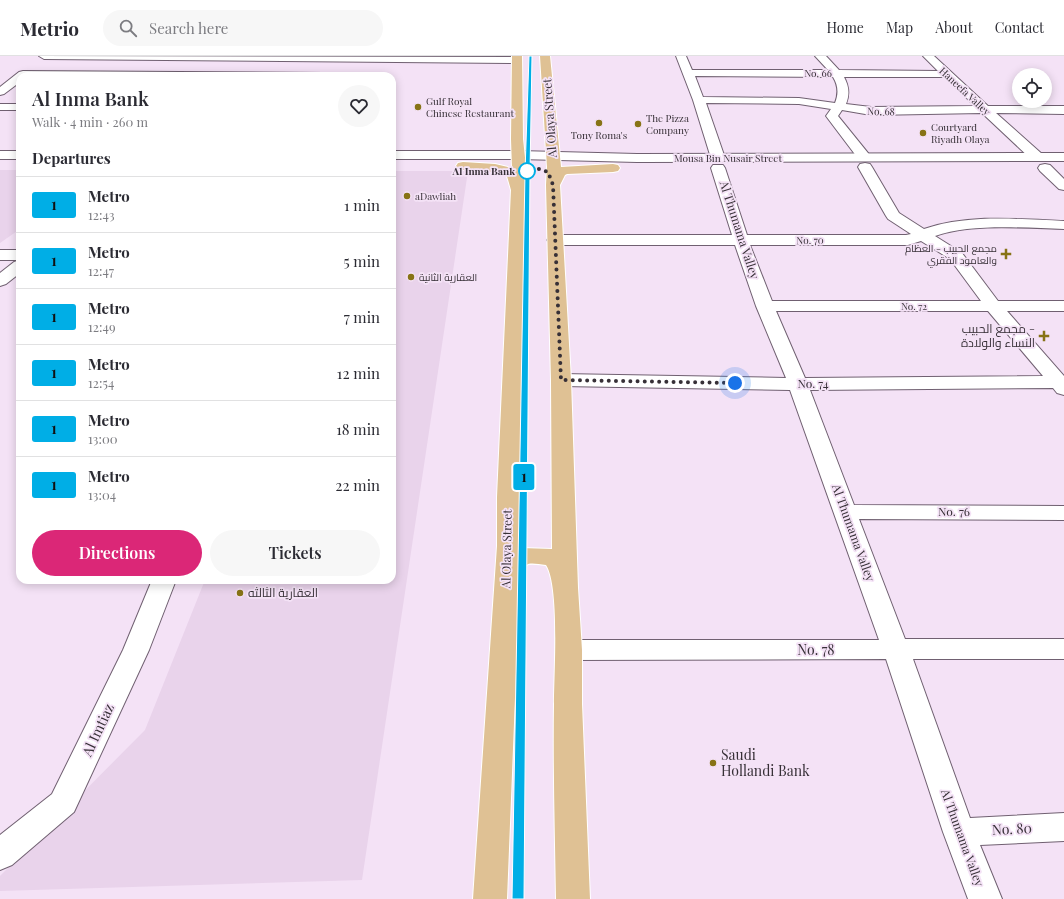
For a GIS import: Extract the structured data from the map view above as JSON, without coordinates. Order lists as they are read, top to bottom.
{
  "streets": {
    "main road": ["Al Olaya Street"],
    "street": [
      "No. 66",
      "Haneefa Valley",
      "No. 68",
      "Mousa Bin Nusair Street",
      "Al Thumama Valley",
      "No. 70",
      "No. 72",
      "No. 74",
      "No. 76",
      "No. 78",
      "Al Imtiaz",
      "No. 80"
    ]
  },
  "crossings": [
    ["No. 66", "Haneefa Valley"],
    ["No. 66", "Al Thumama Valley"],
    ["Haneefa Valley", "No. 68"],
    ["Haneefa Valley", "Mousa Bin Nusair Street"],
    ["No. 68", "Al Thumama Valley"],
    ["Al Olaya Street", "Mousa Bin Nusair Street"],
    ["Al Olaya Street", "No. 70"],
    ["Al Olaya Street", "No. 74"],
    ["Al Olaya Street", "No. 78"],
    ["Mousa Bin Nusair Street", "Al Thumama Valley"],
    ["Al Thumama Valley", "No. 70"],
    ["Al Thumama Valley", "No. 72"],
    ["Al Thumama Valley", "No. 74"],
    ["Al Thumama Valley", "No. 76"],
    ["Al Thumama Valley", "No. 78"],
    ["Al Thumama Valley", "No. 80"]
  ],
  "places": {
    "other": [
      "Gulf Royal Chinese Restaurant",
      "Tony Roma's",
      "The Pizza Company",
      "Courtyard Riyadh Olaya",
      "Al Inma Bank",
      "aDawliah",
      "العقارية الثانية",
      "العقارية الثالثه",
      "Saudi Hollandi Bank"
    ],
    "health": ["مجمع الحبيب - العظام والعامود الفقري", "مجمع الحبيب - النساء والولادة"]
  },
  "lines": ["metro line 1"],
  "page": {
    "header": "Metrio",
    "search": "Search here",
    "nav": [
      "Home",
      "Map",
      "About",
      "Contact"
    ],
    "on_map": "1",
    "heading": [
      ["Al Inma Bank", "Walk · 4 min · 260 m"],
      "Departures"
    ],
    "list": [
      {
        "mark": "1",
        "name": "Metro",
        "note": "12:43",
        "value": "1 min"
      },
      {
        "mark": "1",
        "name": "Metro",
        "note": "12:47",
        "value": "5 min"
      },
      {
        "mark": "1",
        "name": "Metro",
        "note": "12:49",
        "value": "7 min"
      },
      {
        "mark": "1",
        "name": "Metro",
        "note": "12:54",
        "value": "12 min"
      },
      {
        "mark": "1",
        "name": "Metro",
        "note": "13:00",
        "value": "18 min"
      },
      {
        "mark": "1",
        "name": "Metro",
        "note": "13:04",
        "value": "22 min"
      }
    ],
    "buttons": ["Directions", "Tickets"]
  }
}
